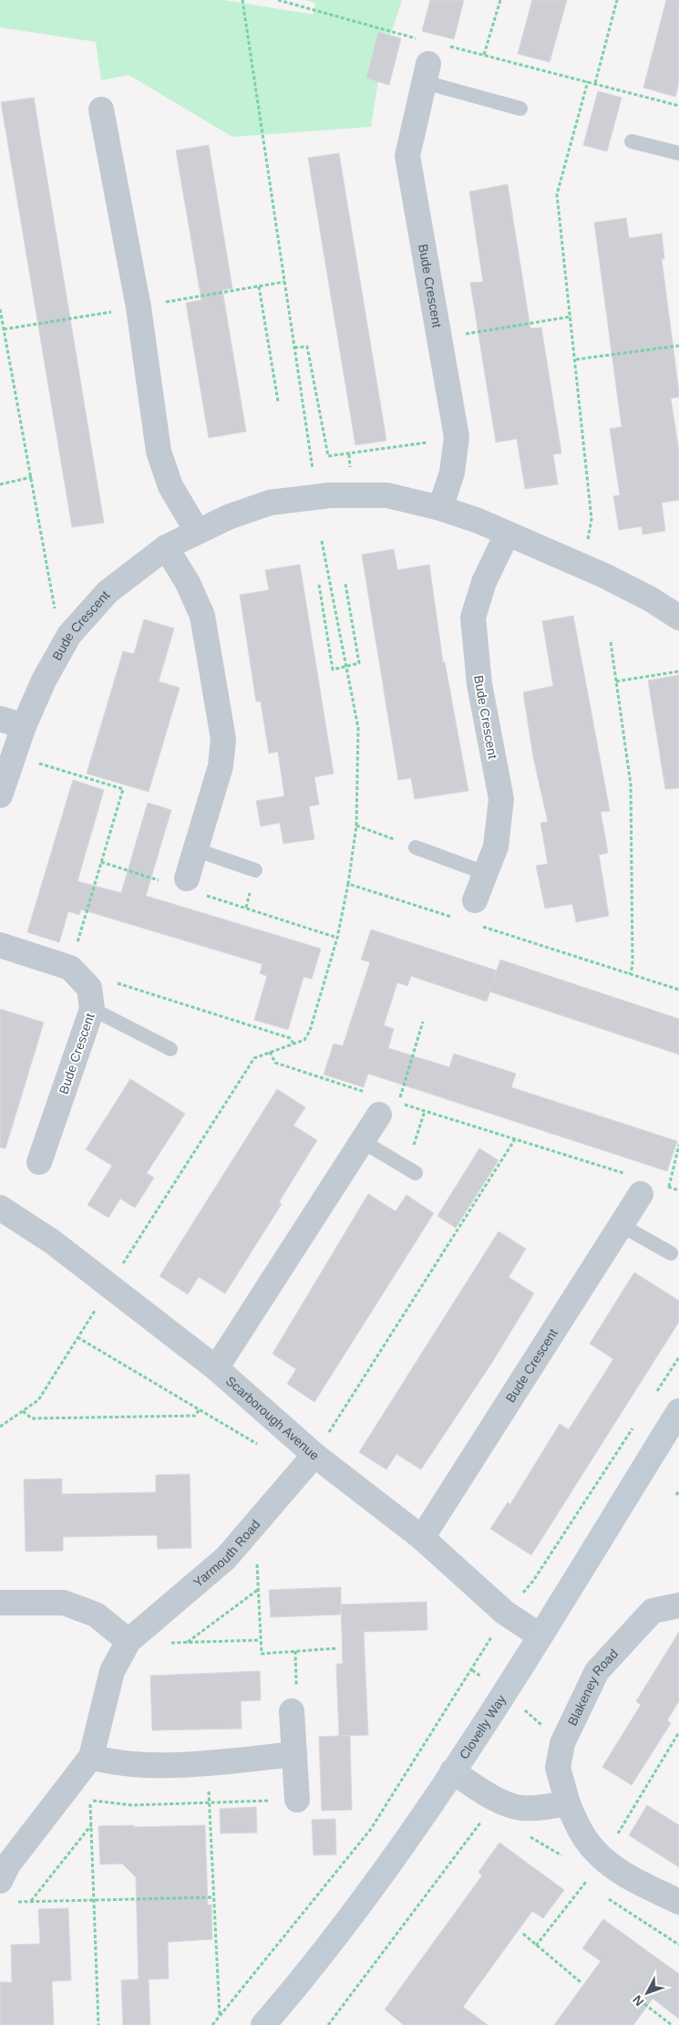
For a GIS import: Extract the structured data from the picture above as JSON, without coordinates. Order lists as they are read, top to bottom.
{
  "streets": {
    "street": [
      "Bude Crescent",
      "Scarborough Avenue",
      "Yarmouth Road",
      "Blakeney Road",
      "Clovelly Way"
    ]
  },
  "crossings": [
    ["Bude Crescent", "Scarborough Avenue"],
    ["Scarborough Avenue", "Yarmouth Road"],
    ["Scarborough Avenue", "Clovelly Way"]
  ],
  "north": "bottom left"
}
